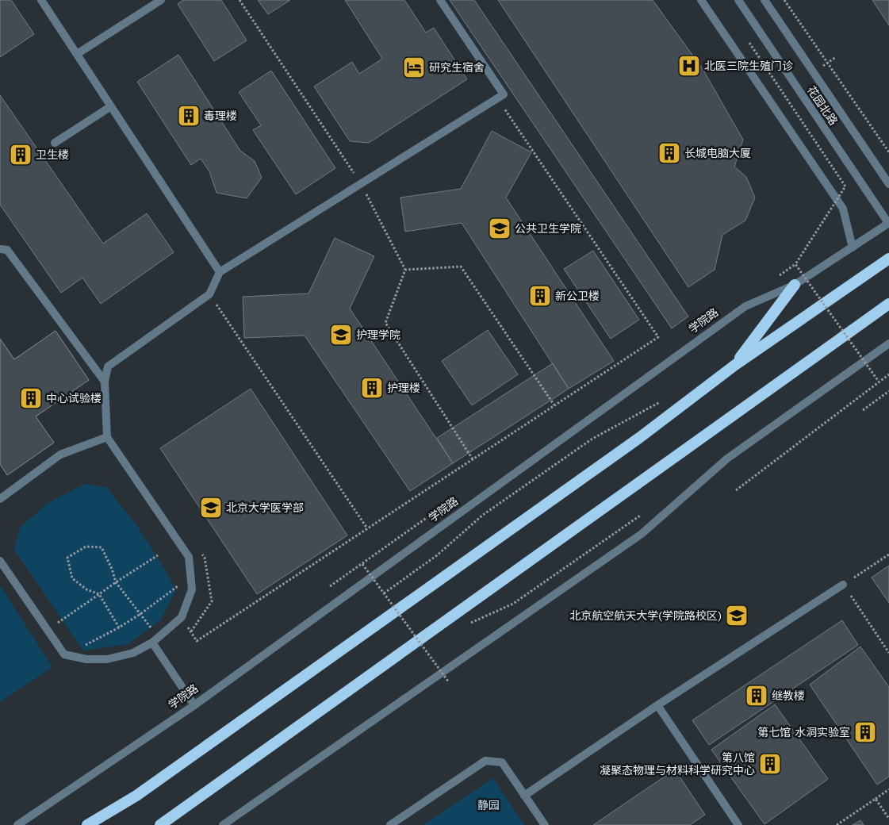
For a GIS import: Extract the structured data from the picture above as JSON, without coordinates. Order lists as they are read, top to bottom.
{
  "streets": {
    "street": ["花园北路", "学院路"]
  },
  "crossings": [
    ["花园北路", "学院路"]
  ],
  "parks": ["静园"],
  "places": {
    "hospital": ["北医三院生殖门诊"],
    "hotel": ["研究生宿舍"],
    "building": [
      "毒理楼",
      "长城电脑大厦",
      "卫生楼",
      "新公卫楼",
      "护理楼",
      "中心试验楼",
      "继教楼",
      "第七馆 水洞实验室",
      "第八馆 凝聚态物理与材料科学研究中心"
    ],
    "school or university": [
      "公共卫生学院",
      "护理学院",
      "北京大学医学部",
      "北京航空航天大学(学院路校区)"
    ]
  }
}
